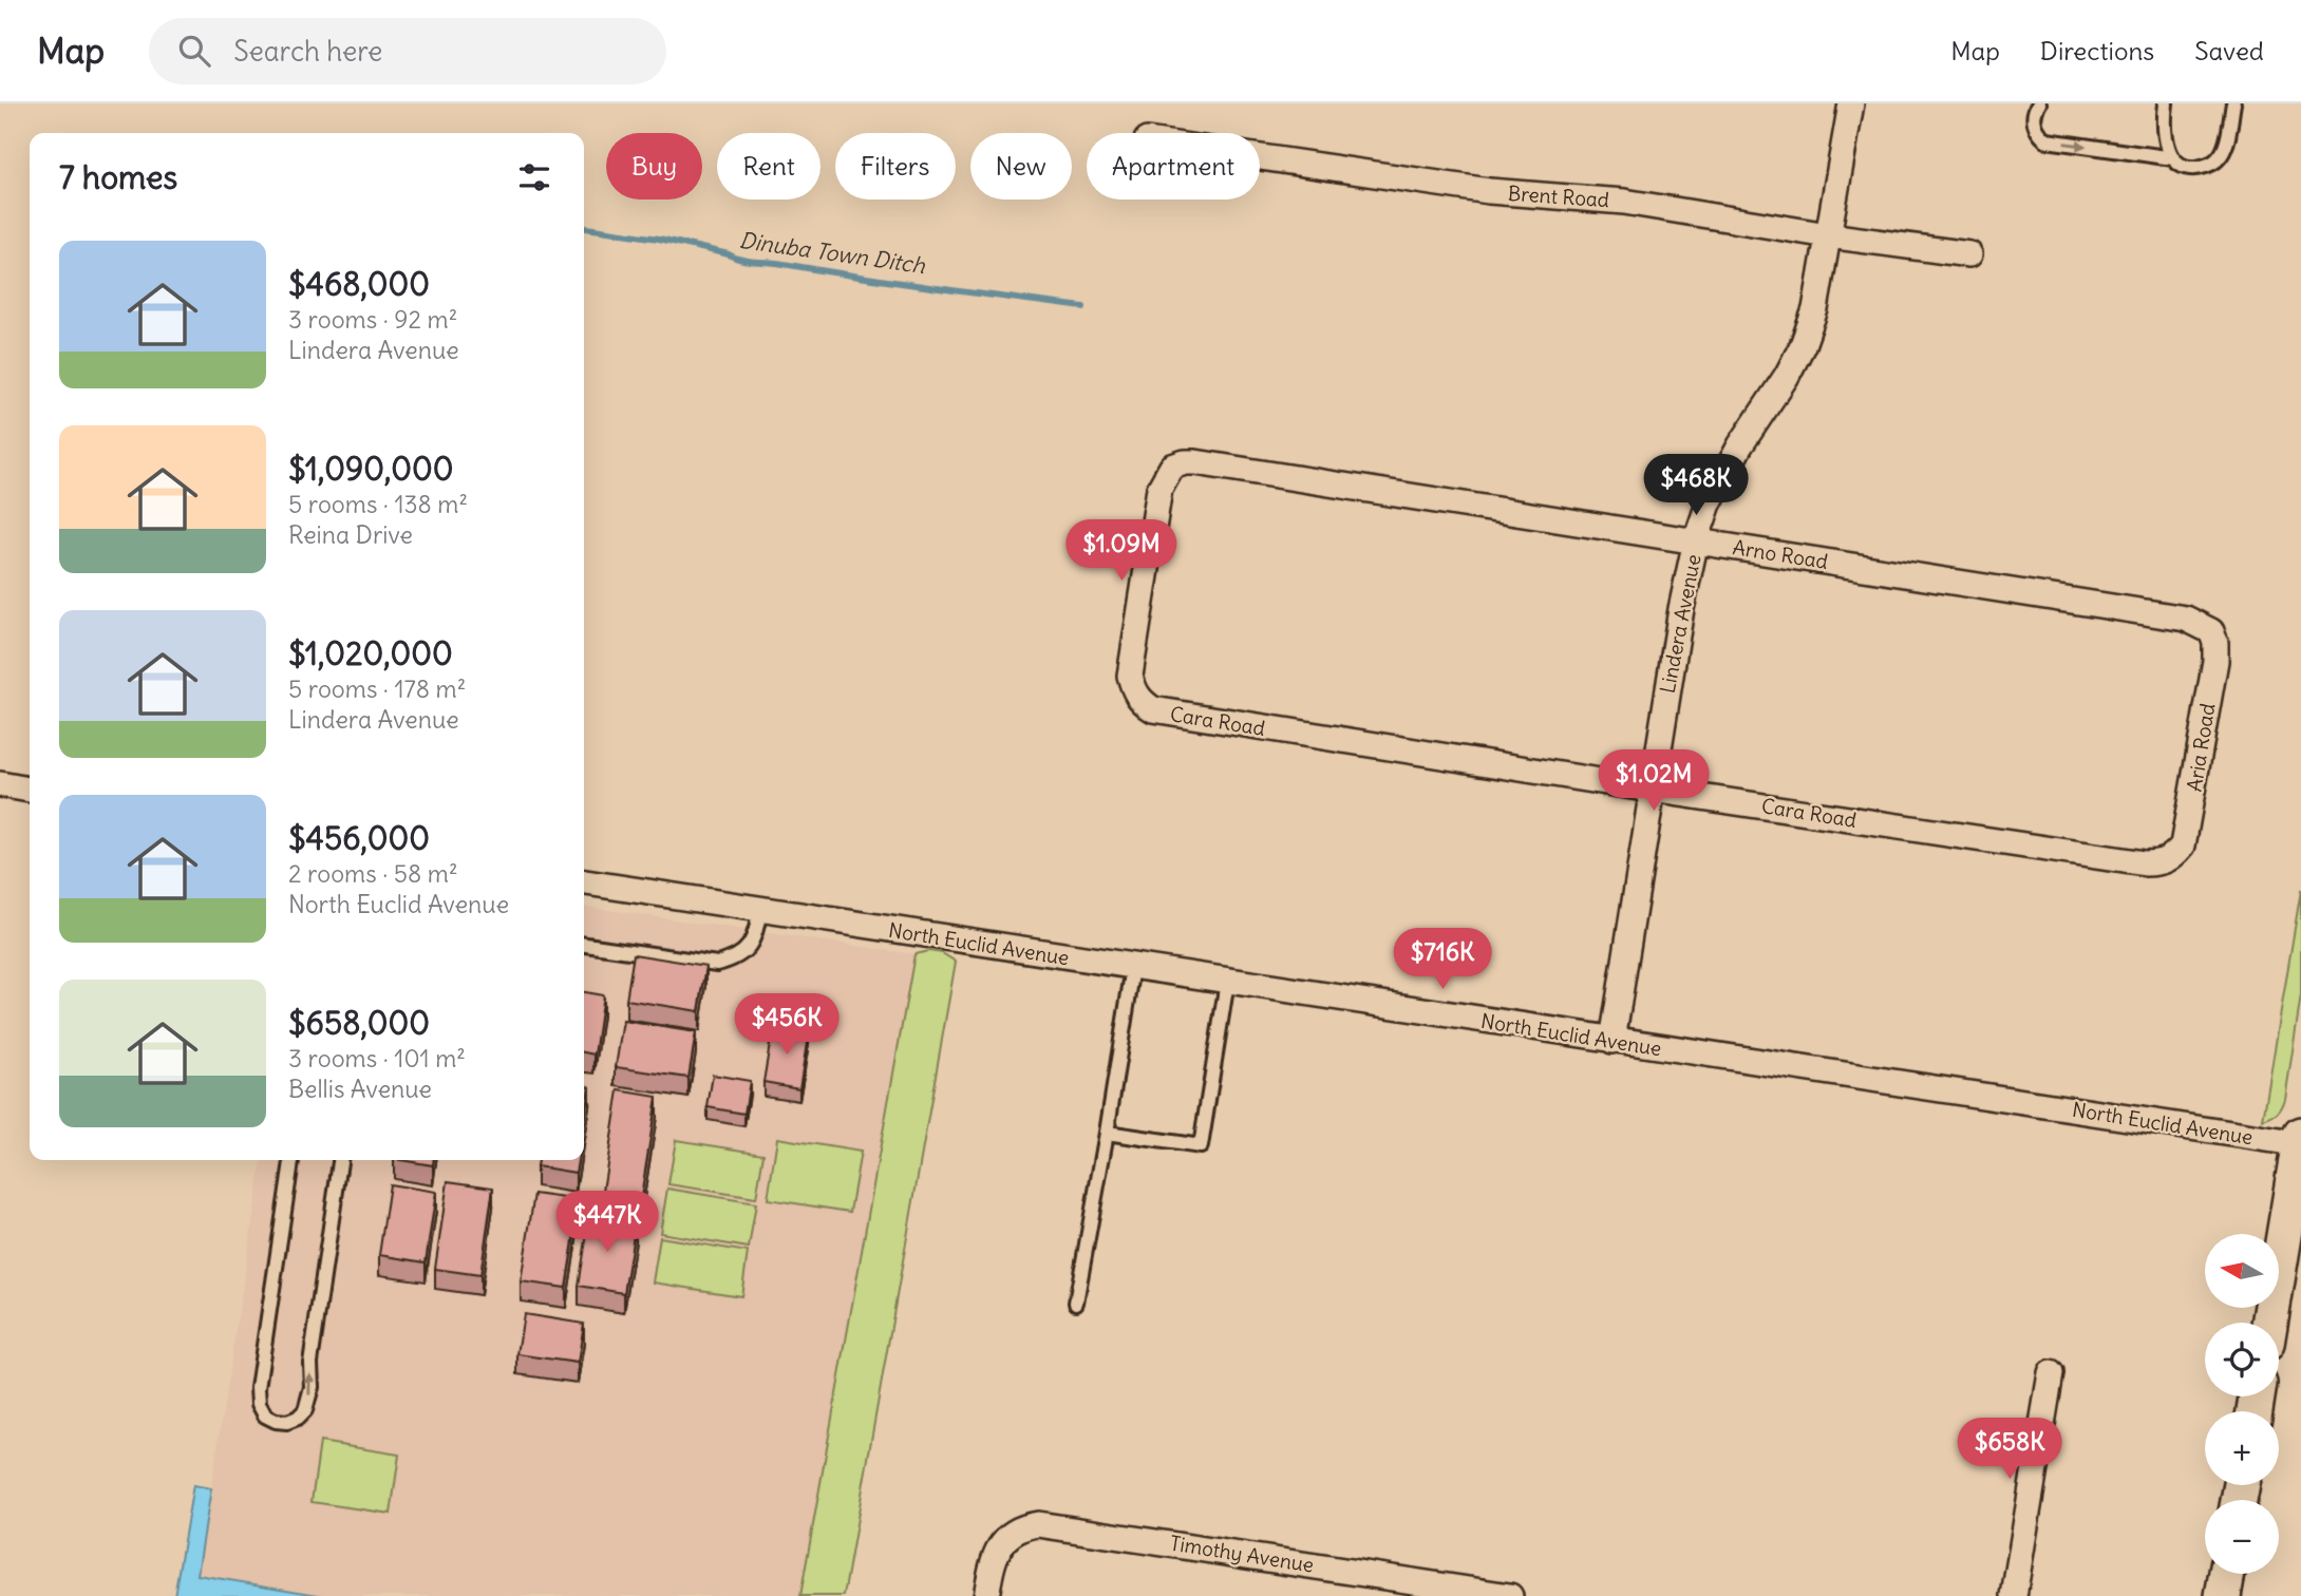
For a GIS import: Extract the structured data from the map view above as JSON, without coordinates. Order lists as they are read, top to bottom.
{
  "streets": {
    "street": [
      "Brent Road",
      "Arno Road",
      "Lindera Avenue",
      "Cara Road",
      "Aria Road",
      "North Euclid Avenue",
      "Timothy Avenue"
    ]
  },
  "crossings": [
    ["Brent Road", "Lindera Avenue"],
    ["Arno Road", "Lindera Avenue"],
    ["Arno Road", "Cara Road"],
    ["Arno Road", "Aria Road"],
    ["Lindera Avenue", "Cara Road"],
    ["Lindera Avenue", "North Euclid Avenue"],
    ["Cara Road", "Aria Road"]
  ],
  "water": ["Dinuba Town Ditch"],
  "north": "left",
  "page": {
    "header": "Map",
    "search": "Search here",
    "nav": ["Map", "Directions", "Saved"],
    "chip": [
      "Buy",
      "Rent",
      "Filters",
      "New",
      "Apartment"
    ],
    "heading": "7 homes",
    "list": [
      {
        "name": "$468,000",
        "note": "3 rooms · 92 m² · Lindera Avenue"
      },
      {
        "name": "$1,090,000",
        "note": "5 rooms · 138 m² · Reina Drive"
      },
      {
        "name": "$1,020,000",
        "note": "5 rooms · 178 m² · Lindera Avenue"
      },
      {
        "name": "$456,000",
        "note": "2 rooms · 58 m² · North Euclid Avenue"
      },
      {
        "name": "$658,000",
        "note": "3 rooms · 101 m² · Bellis Avenue"
      }
    ],
    "price": [
      "$468K",
      "$1.09M",
      "$1.02M",
      "$716K",
      "$456K",
      "$447K",
      "$658K"
    ],
    "map_buttons": ["+", "−"]
  }
}
